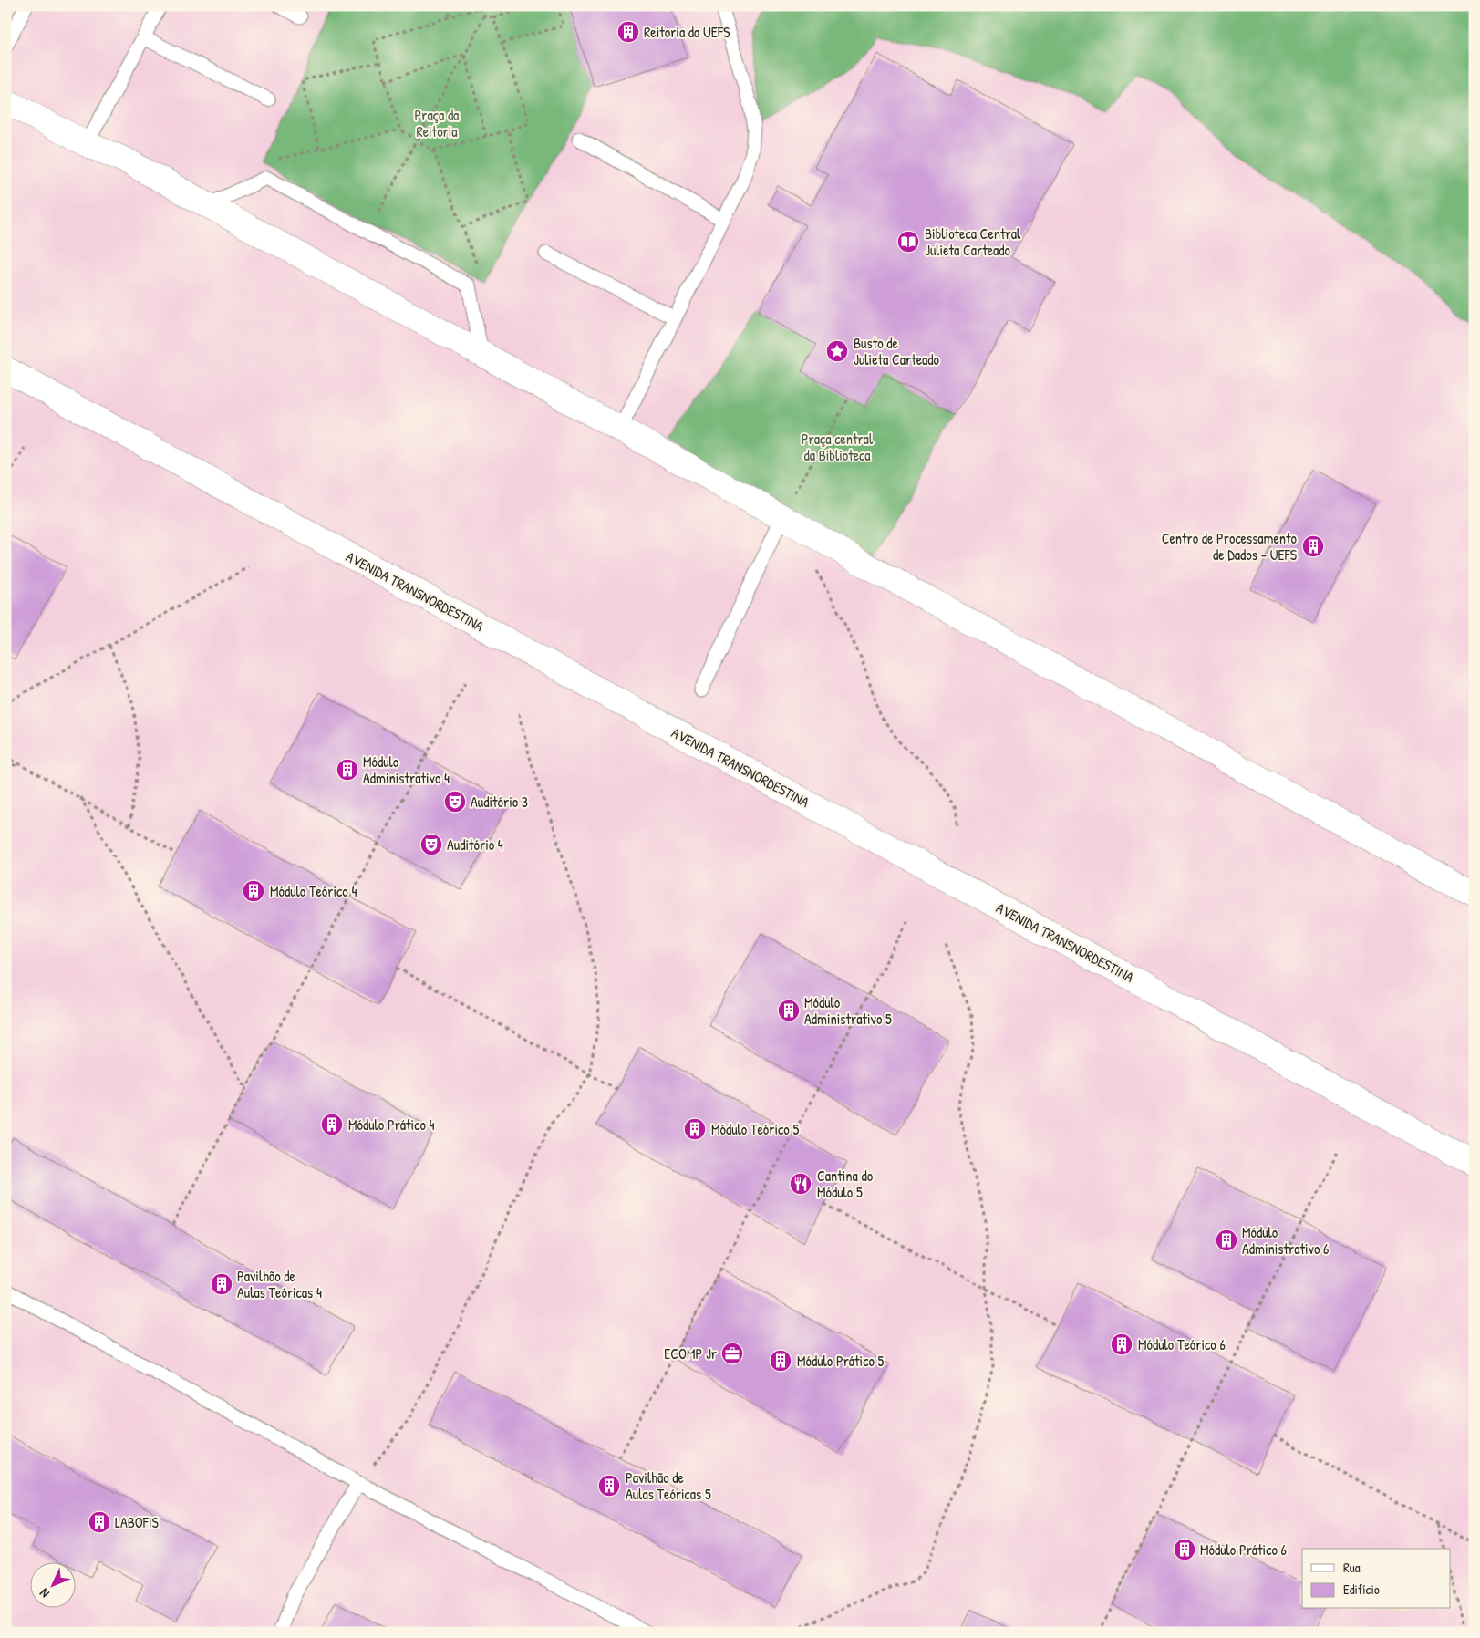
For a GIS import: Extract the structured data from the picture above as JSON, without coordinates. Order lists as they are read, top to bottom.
{
  "streets": {
    "street": ["AVENIDA TRANSNORDESTINA"]
  },
  "parks": ["Praça da Reitoria", "Praça central da Biblioteca"],
  "places": {
    "building": [
      "Reitoria da UEFS",
      "Centro de Processamento de Dados - UEFS",
      "Módulo Administrativo 4",
      "Módulo Teórico 4",
      "Módulo Administrativo 5",
      "Módulo Prático 4",
      "Módulo Teórico 5",
      "Módulo Administrativo 6",
      "Pavilhão de Aulas Teóricas 4",
      "Módulo Teórico 6",
      "Módulo Prático 5",
      "Pavilhão de Aulas Teóricas 5",
      "LABOFIS",
      "Módulo Prático 6"
    ],
    "library": ["Biblioteca Central Julieta Carteado"],
    "place": ["Busto de Julieta Carteado"],
    "theatre": ["Auditório 3", "Auditório 4"],
    "restaurant": ["Cantina do Módulo 5"],
    "office": ["ECOMP Jr"]
  },
  "legend": ["Rua", "Edifício"],
  "north": "bottom left"
}
